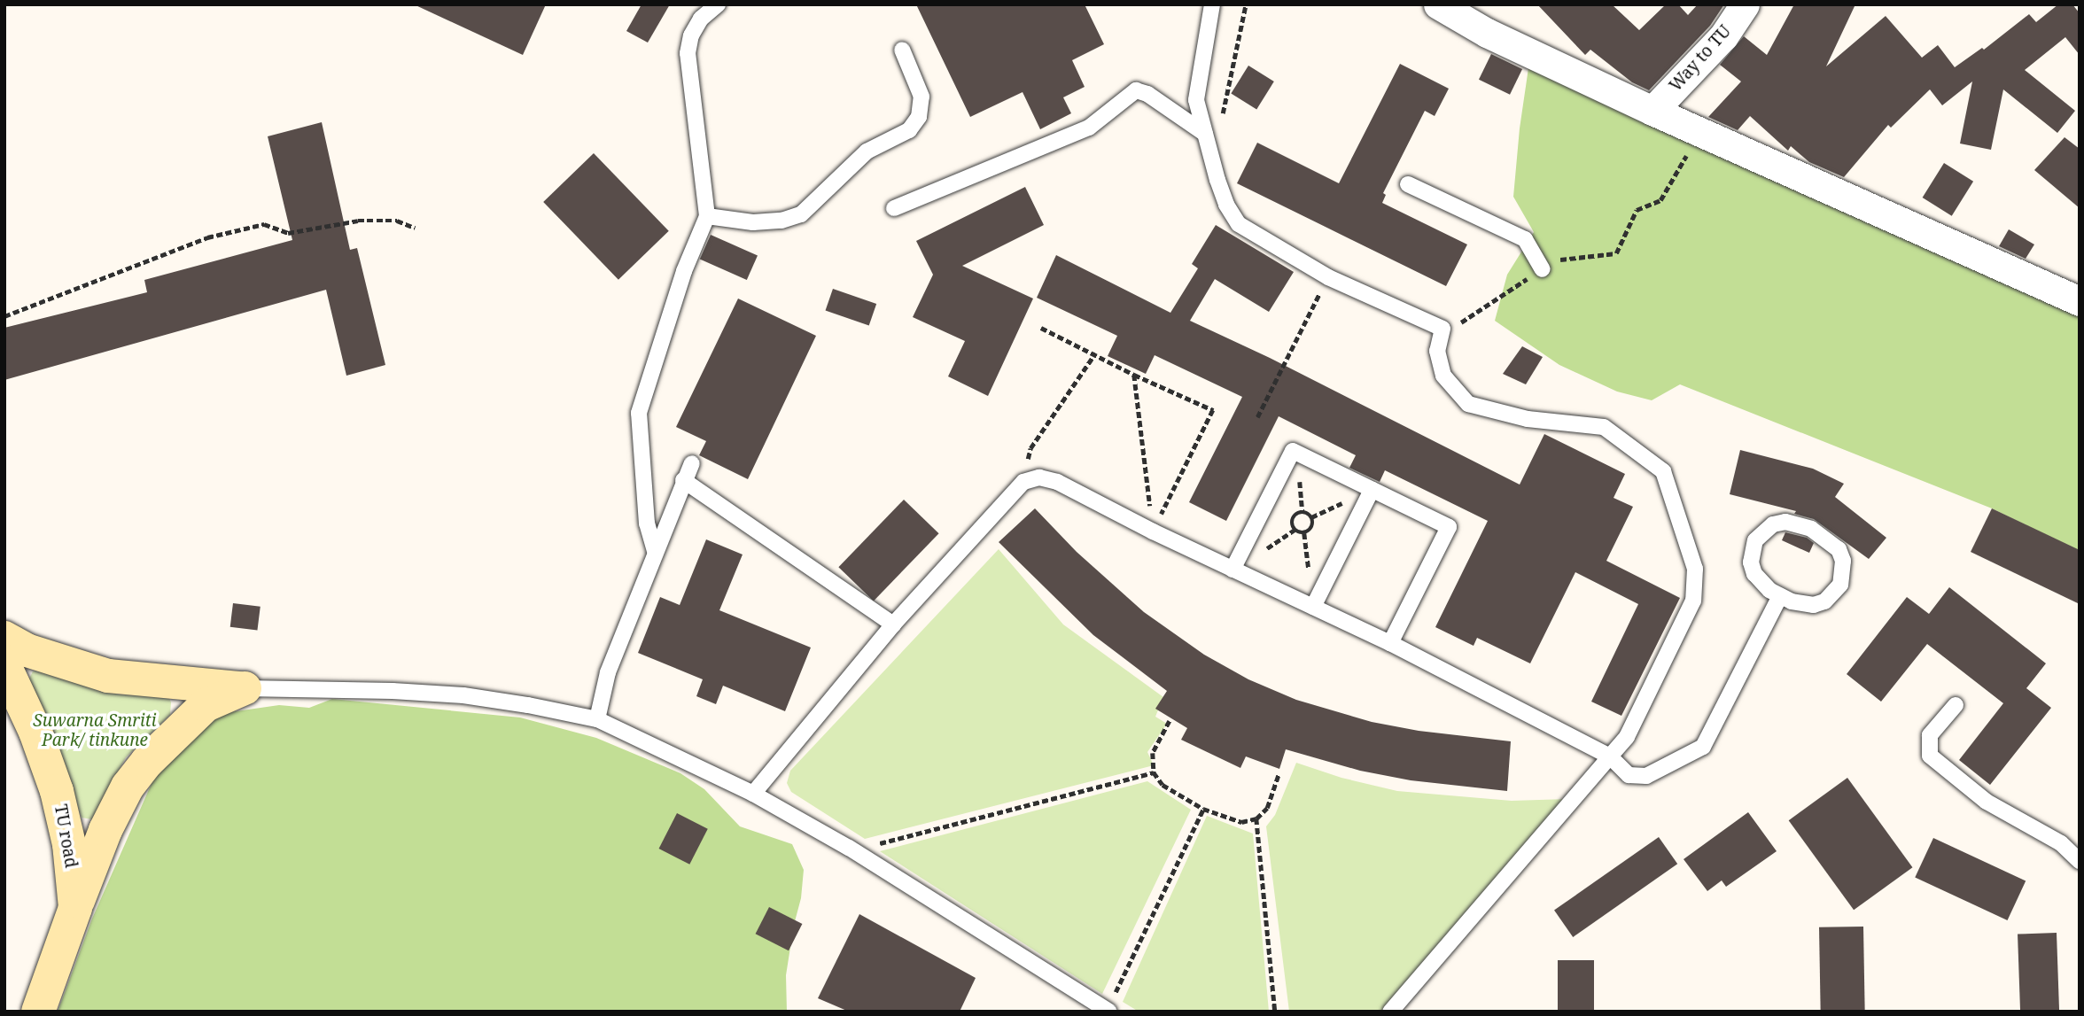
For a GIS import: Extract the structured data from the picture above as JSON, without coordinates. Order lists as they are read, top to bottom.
{
  "streets": {
    "street": ["Way to TU", "TU road"]
  },
  "parks": ["Suwarna Smriti Park/ tinkune"]
}
